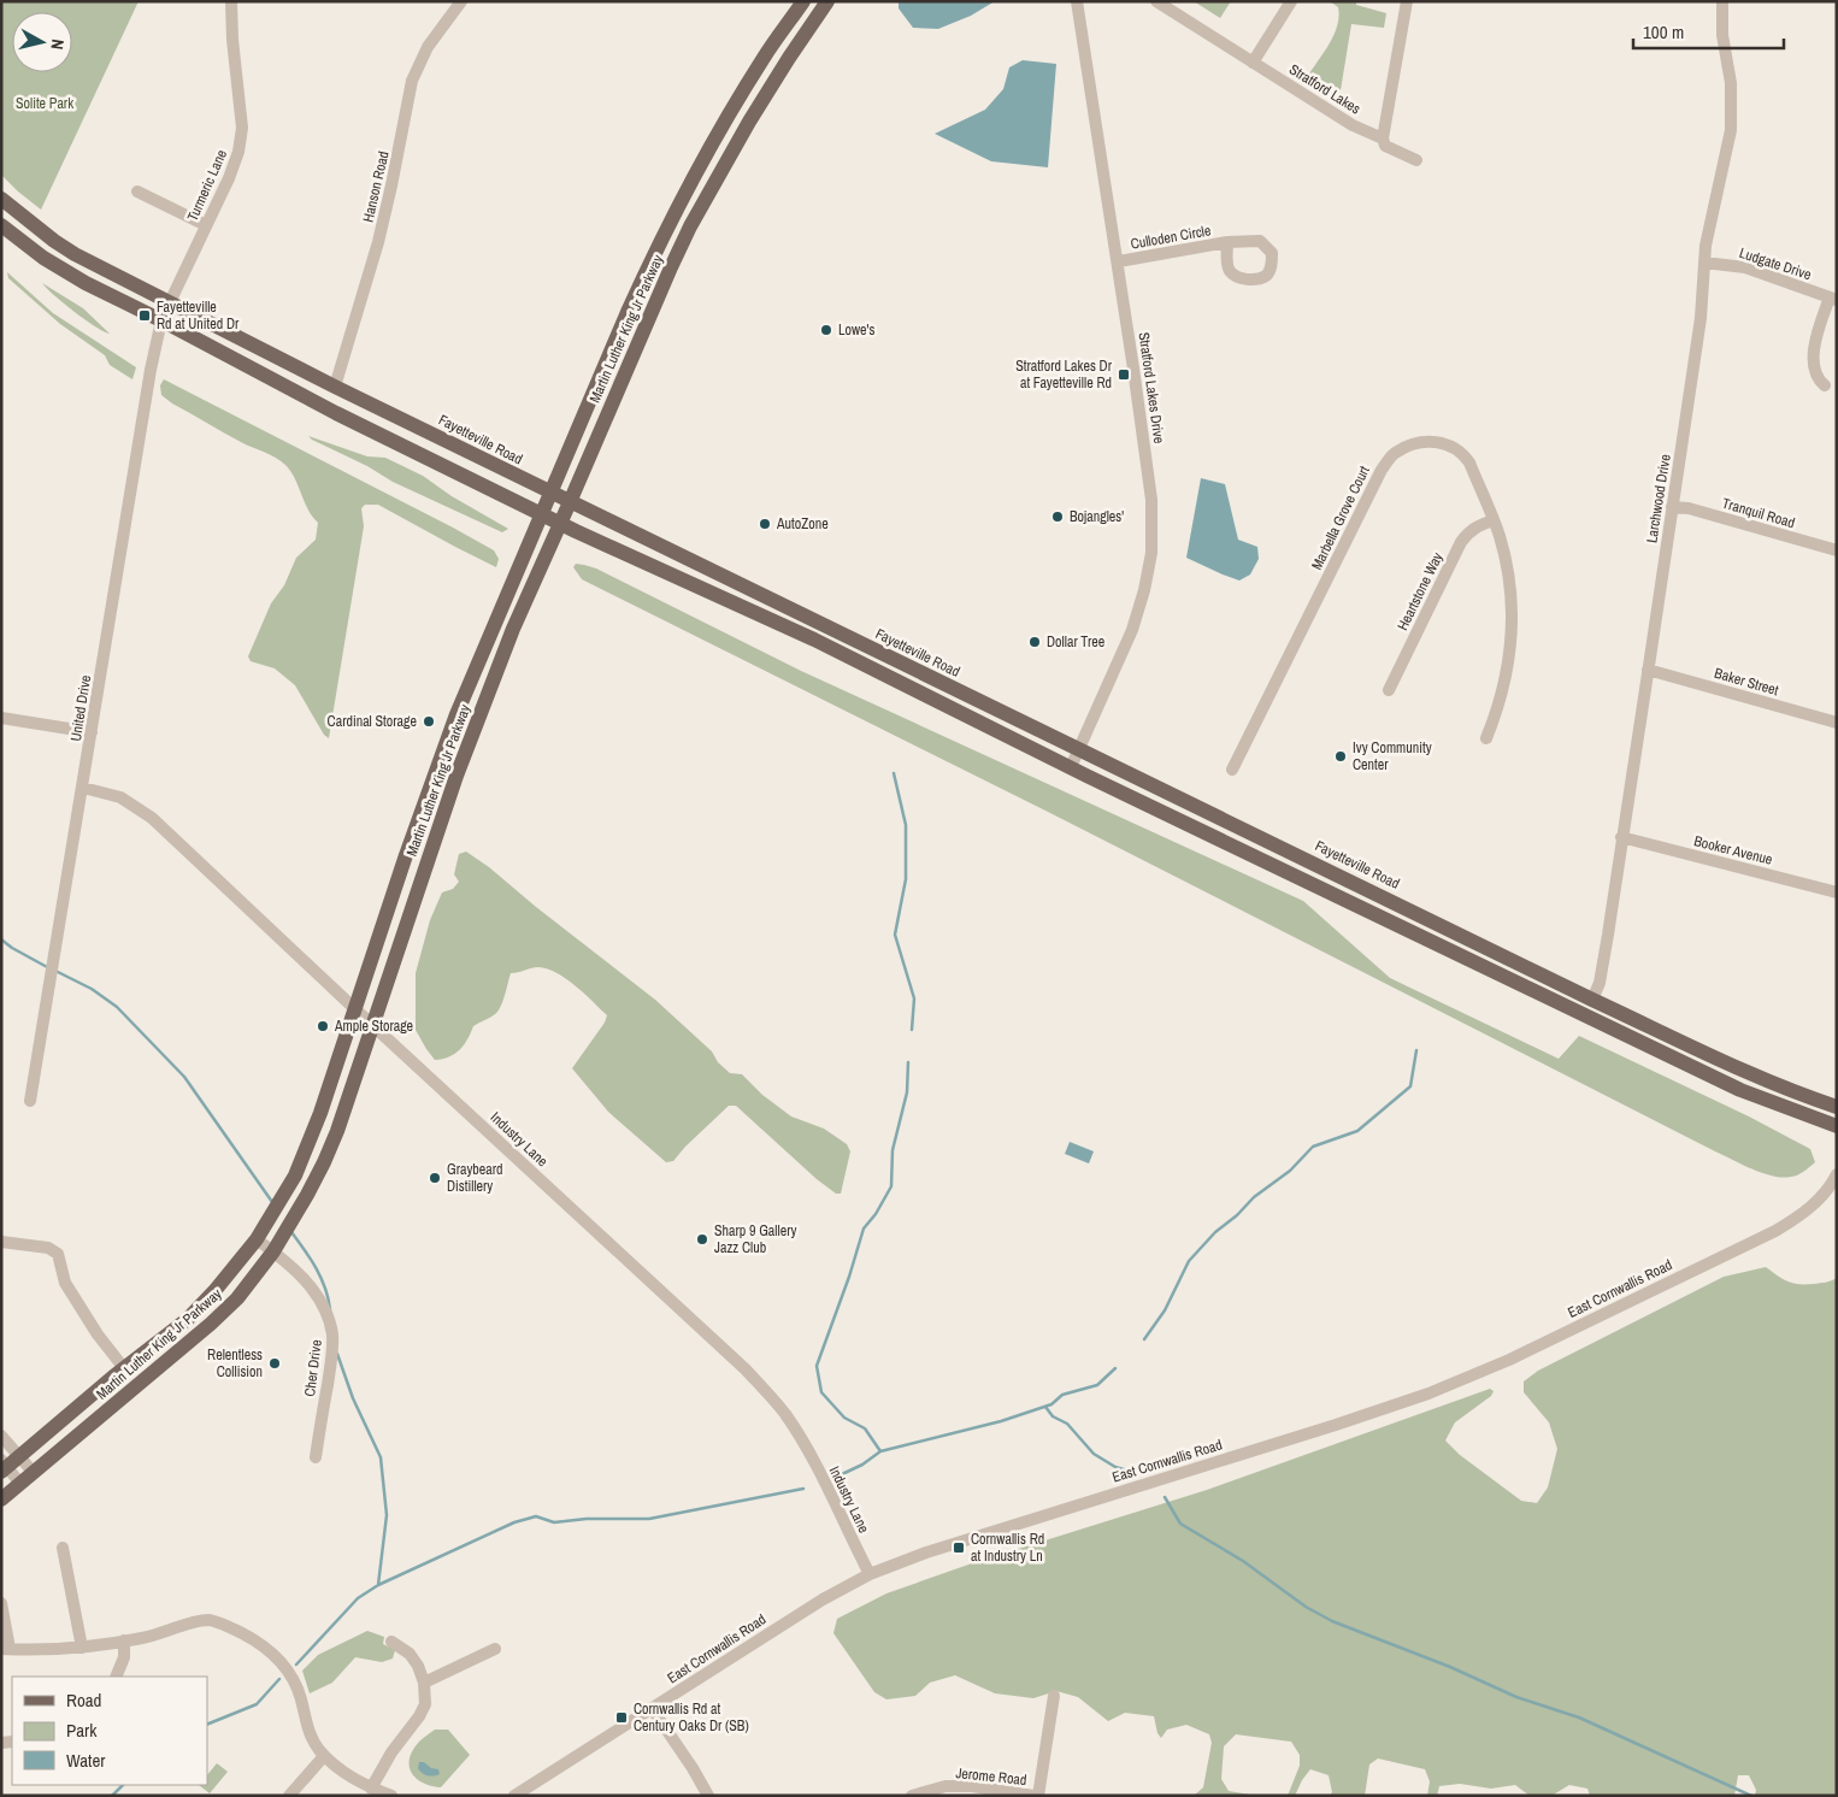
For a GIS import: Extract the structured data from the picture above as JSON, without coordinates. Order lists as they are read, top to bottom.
{
  "streets": {
    "main road": ["Martin Luther King Jr Parkway", "Fayetteville Road"],
    "street": [
      "Stratford Lakes",
      "Turmeric Lane",
      "Hanson Road",
      "Culloden Circle",
      "Ludgate Drive",
      "Stratford Lakes Drive",
      "Larchwood Drive",
      "Tranquil Road",
      "Marbella Grove Court",
      "Heartstone Way",
      "Baker Street",
      "United Drive",
      "Booker Avenue",
      "Industry Lane",
      "East Cornwallis Road",
      "Cher Drive",
      "Jerome Road"
    ]
  },
  "crossings": [
    ["Turmeric Lane", "Fayetteville Road"],
    ["Hanson Road", "Fayetteville Road"],
    ["Culloden Circle", "Stratford Lakes Drive"],
    ["Ludgate Drive", "Larchwood Drive"],
    ["Martin Luther King Jr Parkway", "Fayetteville Road"],
    ["Martin Luther King Jr Parkway", "Industry Lane"],
    ["Martin Luther King Jr Parkway", "Cher Drive"],
    ["Stratford Lakes Drive", "Fayetteville Road"],
    ["Fayetteville Road", "Larchwood Drive"],
    ["Larchwood Drive", "Tranquil Road"],
    ["Larchwood Drive", "Baker Street"],
    ["Larchwood Drive", "Booker Avenue"],
    ["Marbella Grove Court", "Heartstone Way"],
    ["United Drive", "Industry Lane"],
    ["Industry Lane", "East Cornwallis Road"]
  ],
  "parks": ["Solite Park"],
  "places": {
    "transit": [
      "Fayetteville Rd at United Dr",
      "Stratford Lakes Dr at Fayetteville Rd",
      "Cornwallis Rd at Industry Ln",
      "Cornwallis Rd at Century Oaks Dr (SB)"
    ],
    "other": [
      "Lowe's",
      "Bojangles'",
      "AutoZone",
      "Dollar Tree",
      "Cardinal Storage",
      "Ivy Community Center",
      "Ample Storage",
      "Graybeard Distillery",
      "Sharp 9 Gallery Jazz Club",
      "Relentless Collision"
    ]
  },
  "legend": ["Road", "Park", "Water"],
  "scale_bar": "100 m",
  "north": "right"
}
